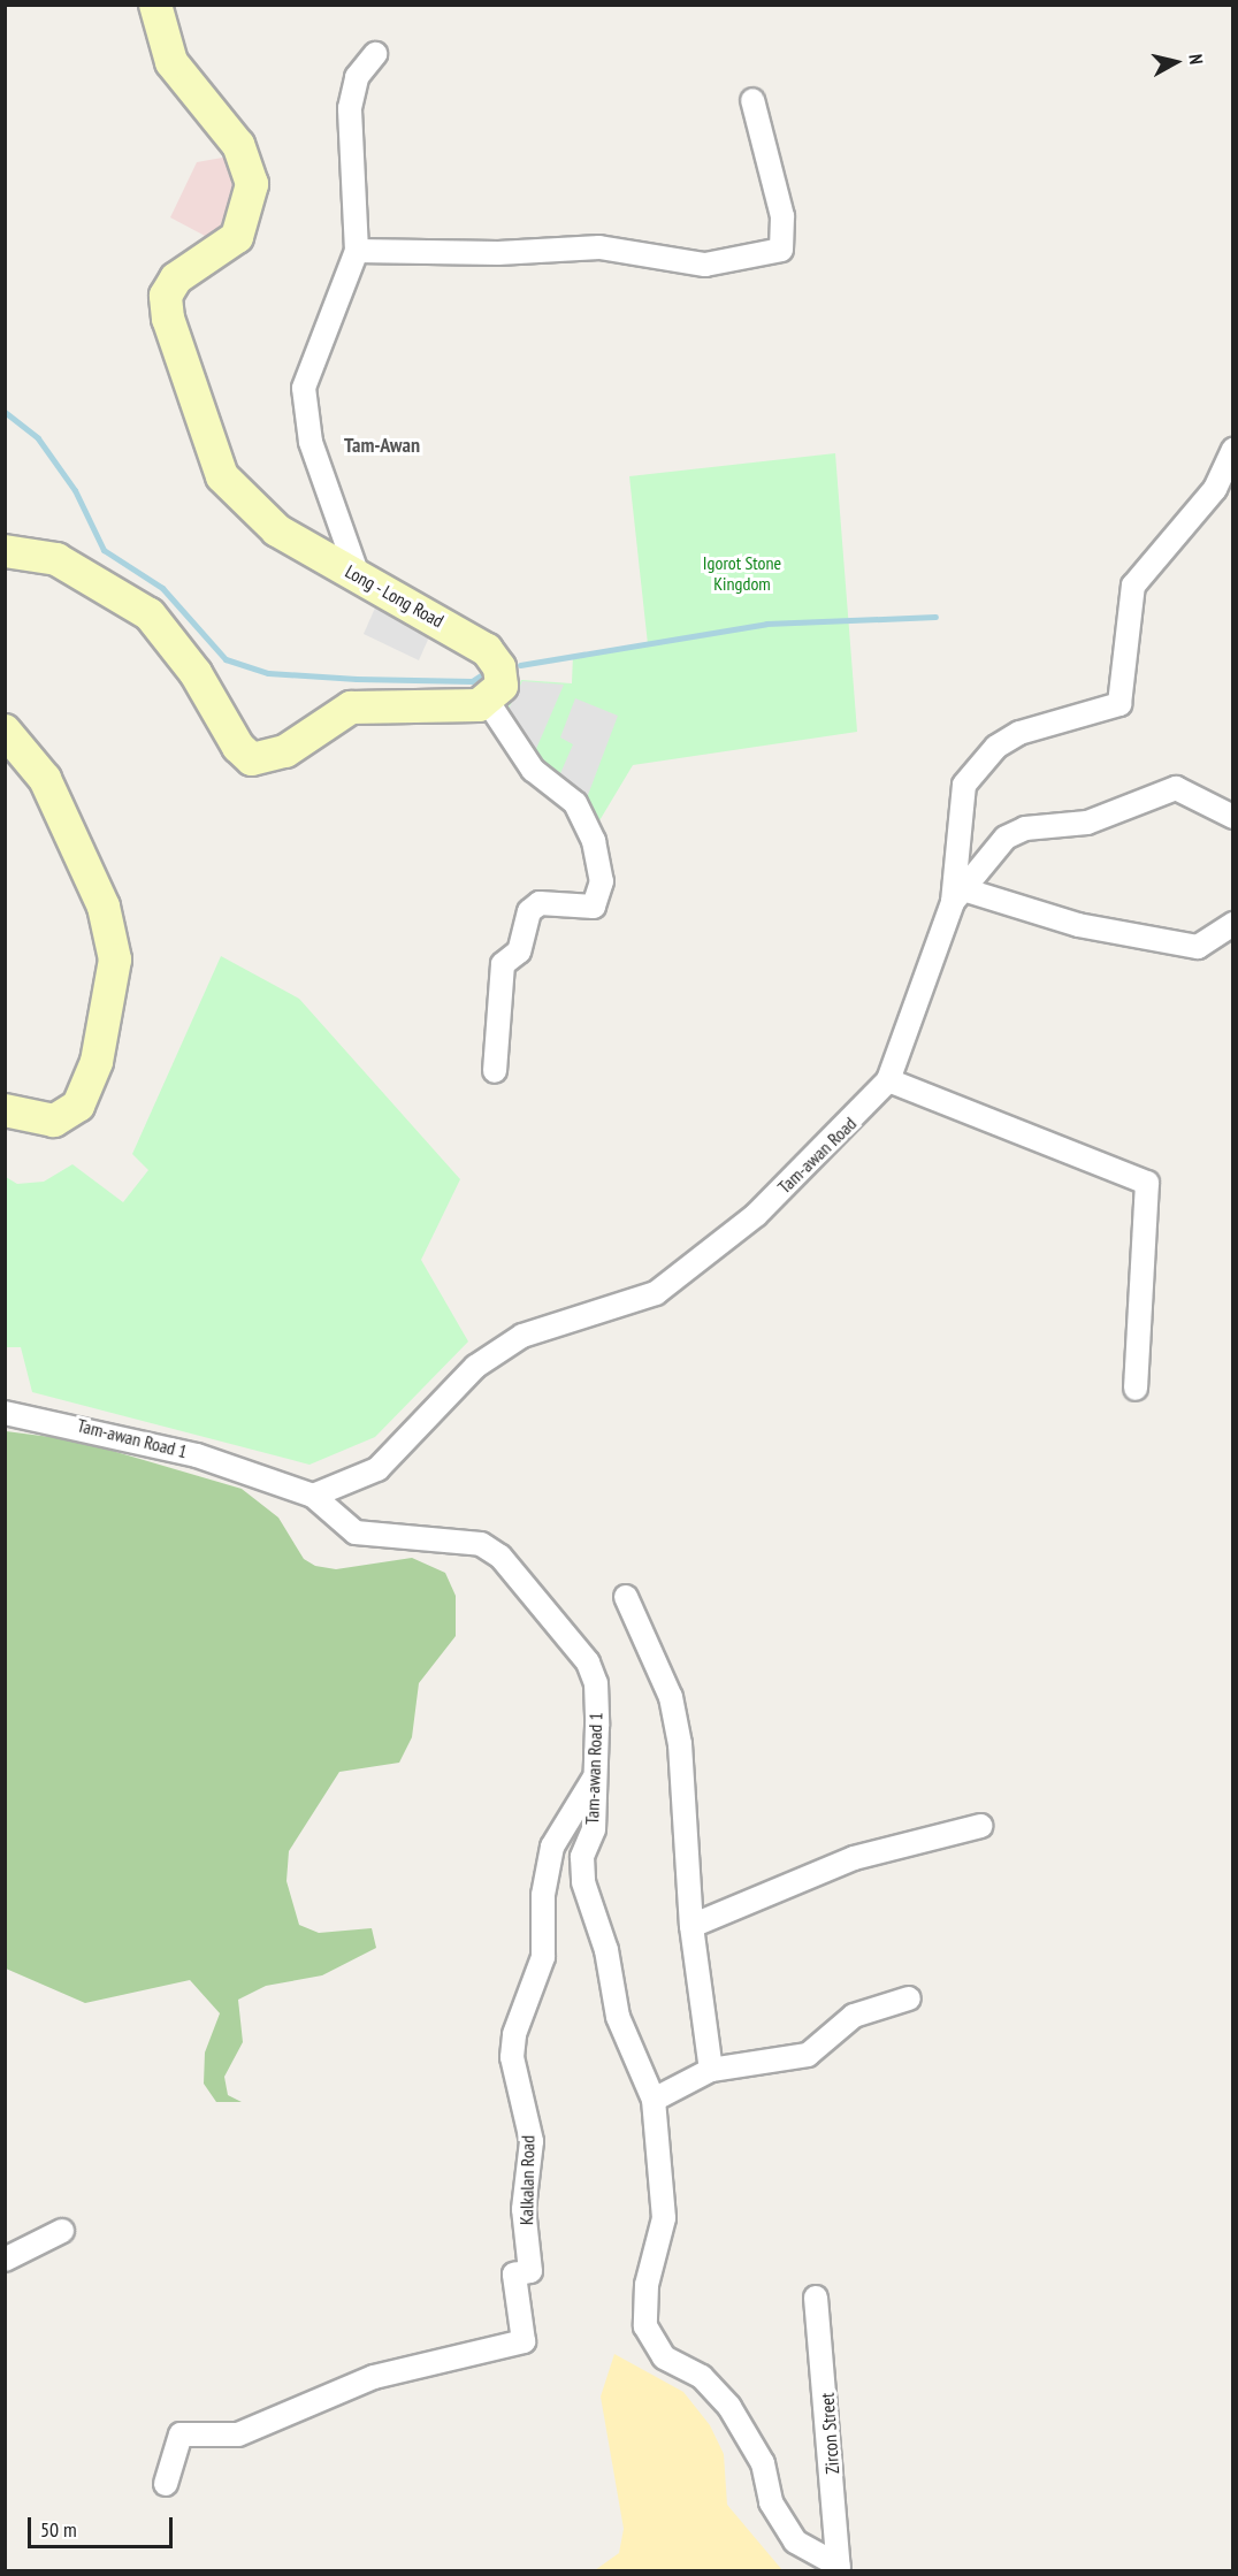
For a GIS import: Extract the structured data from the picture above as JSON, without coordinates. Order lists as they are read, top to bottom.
{
  "streets": {
    "main road": ["Long - Long Road"],
    "street": [
      "Tam-awan Road",
      "Tam-awan Road 1",
      "Kalkalan Road",
      "Zircon Street"
    ]
  },
  "crossings": [
    ["Tam-awan Road", "Tam-awan Road 1"],
    ["Tam-awan Road 1", "Kalkalan Road"],
    ["Tam-awan Road 1", "Zircon Street"]
  ],
  "districts": ["Tam-Awan"],
  "parks": ["Igorot Stone Kingdom"],
  "scale_bar": "50 m",
  "north": "right"
}
